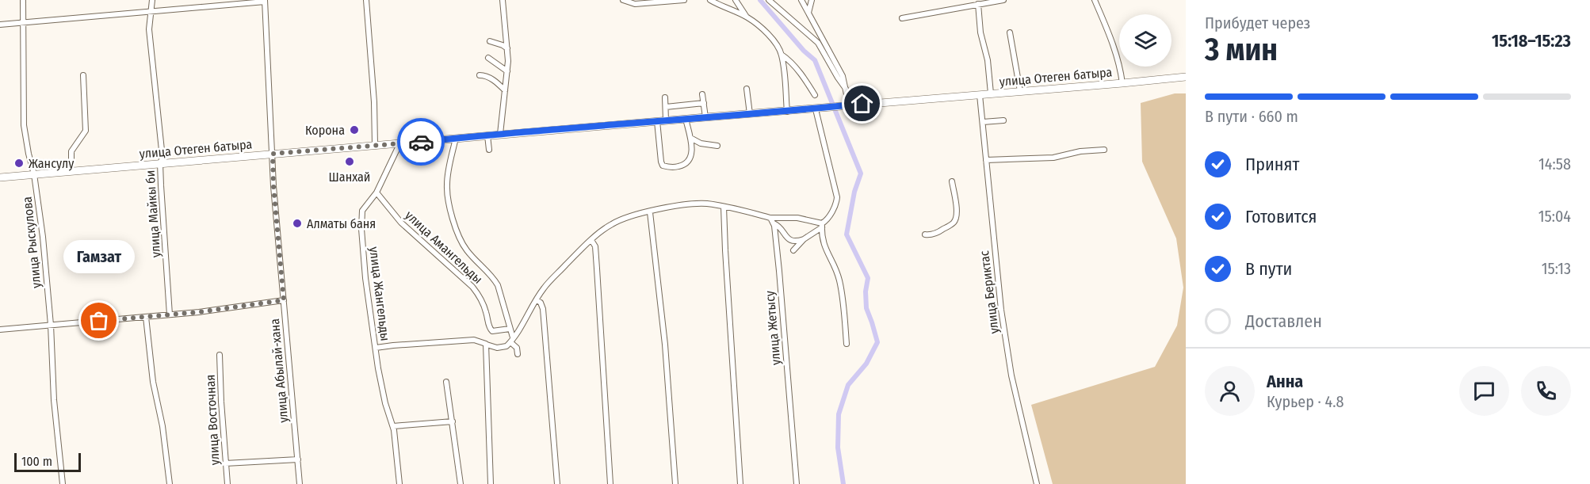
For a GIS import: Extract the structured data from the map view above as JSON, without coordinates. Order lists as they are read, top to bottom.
{
  "streets": {
    "main road": ["улица Отеген батыра"],
    "street": [
      "улица Майкы би",
      "улица Рыскулова",
      "улица Амангельды",
      "улица Бериктас",
      "улица Жангельды",
      "улица Жетысу",
      "улица Абылай-хана",
      "улица Восточная"
    ]
  },
  "crossings": [
    ["улица Отеген батыра", "улица Майкы би"],
    ["улица Отеген батыра", "улица Рыскулова"],
    ["улица Отеген батыра", "улица Бериктас"],
    ["улица Отеген батыра", "улица Жангельды"],
    ["улица Отеген батыра", "улица Абылай-хана"],
    ["улица Амангельды", "улица Жангельды"]
  ],
  "places": [
    "Корона",
    "Шанхай",
    "Жансулу",
    "Алматы баня",
    "Гамзат"
  ],
  "scale_bar": "100 m",
  "page": {
    "heading": ["3 мин", "Прибудет через", "15:18–15:23"],
    "panel": ["Анна", "Курьер · 4.8"],
    "bar": "В пути · 660 m",
    "list": [
      ["Принят", "14:58"],
      ["Готовится", "15:04"],
      ["В пути", "15:13"],
      "Доставлен"
    ],
    "bubble": "Гамзат",
    "scale": "100 m"
  }
}
